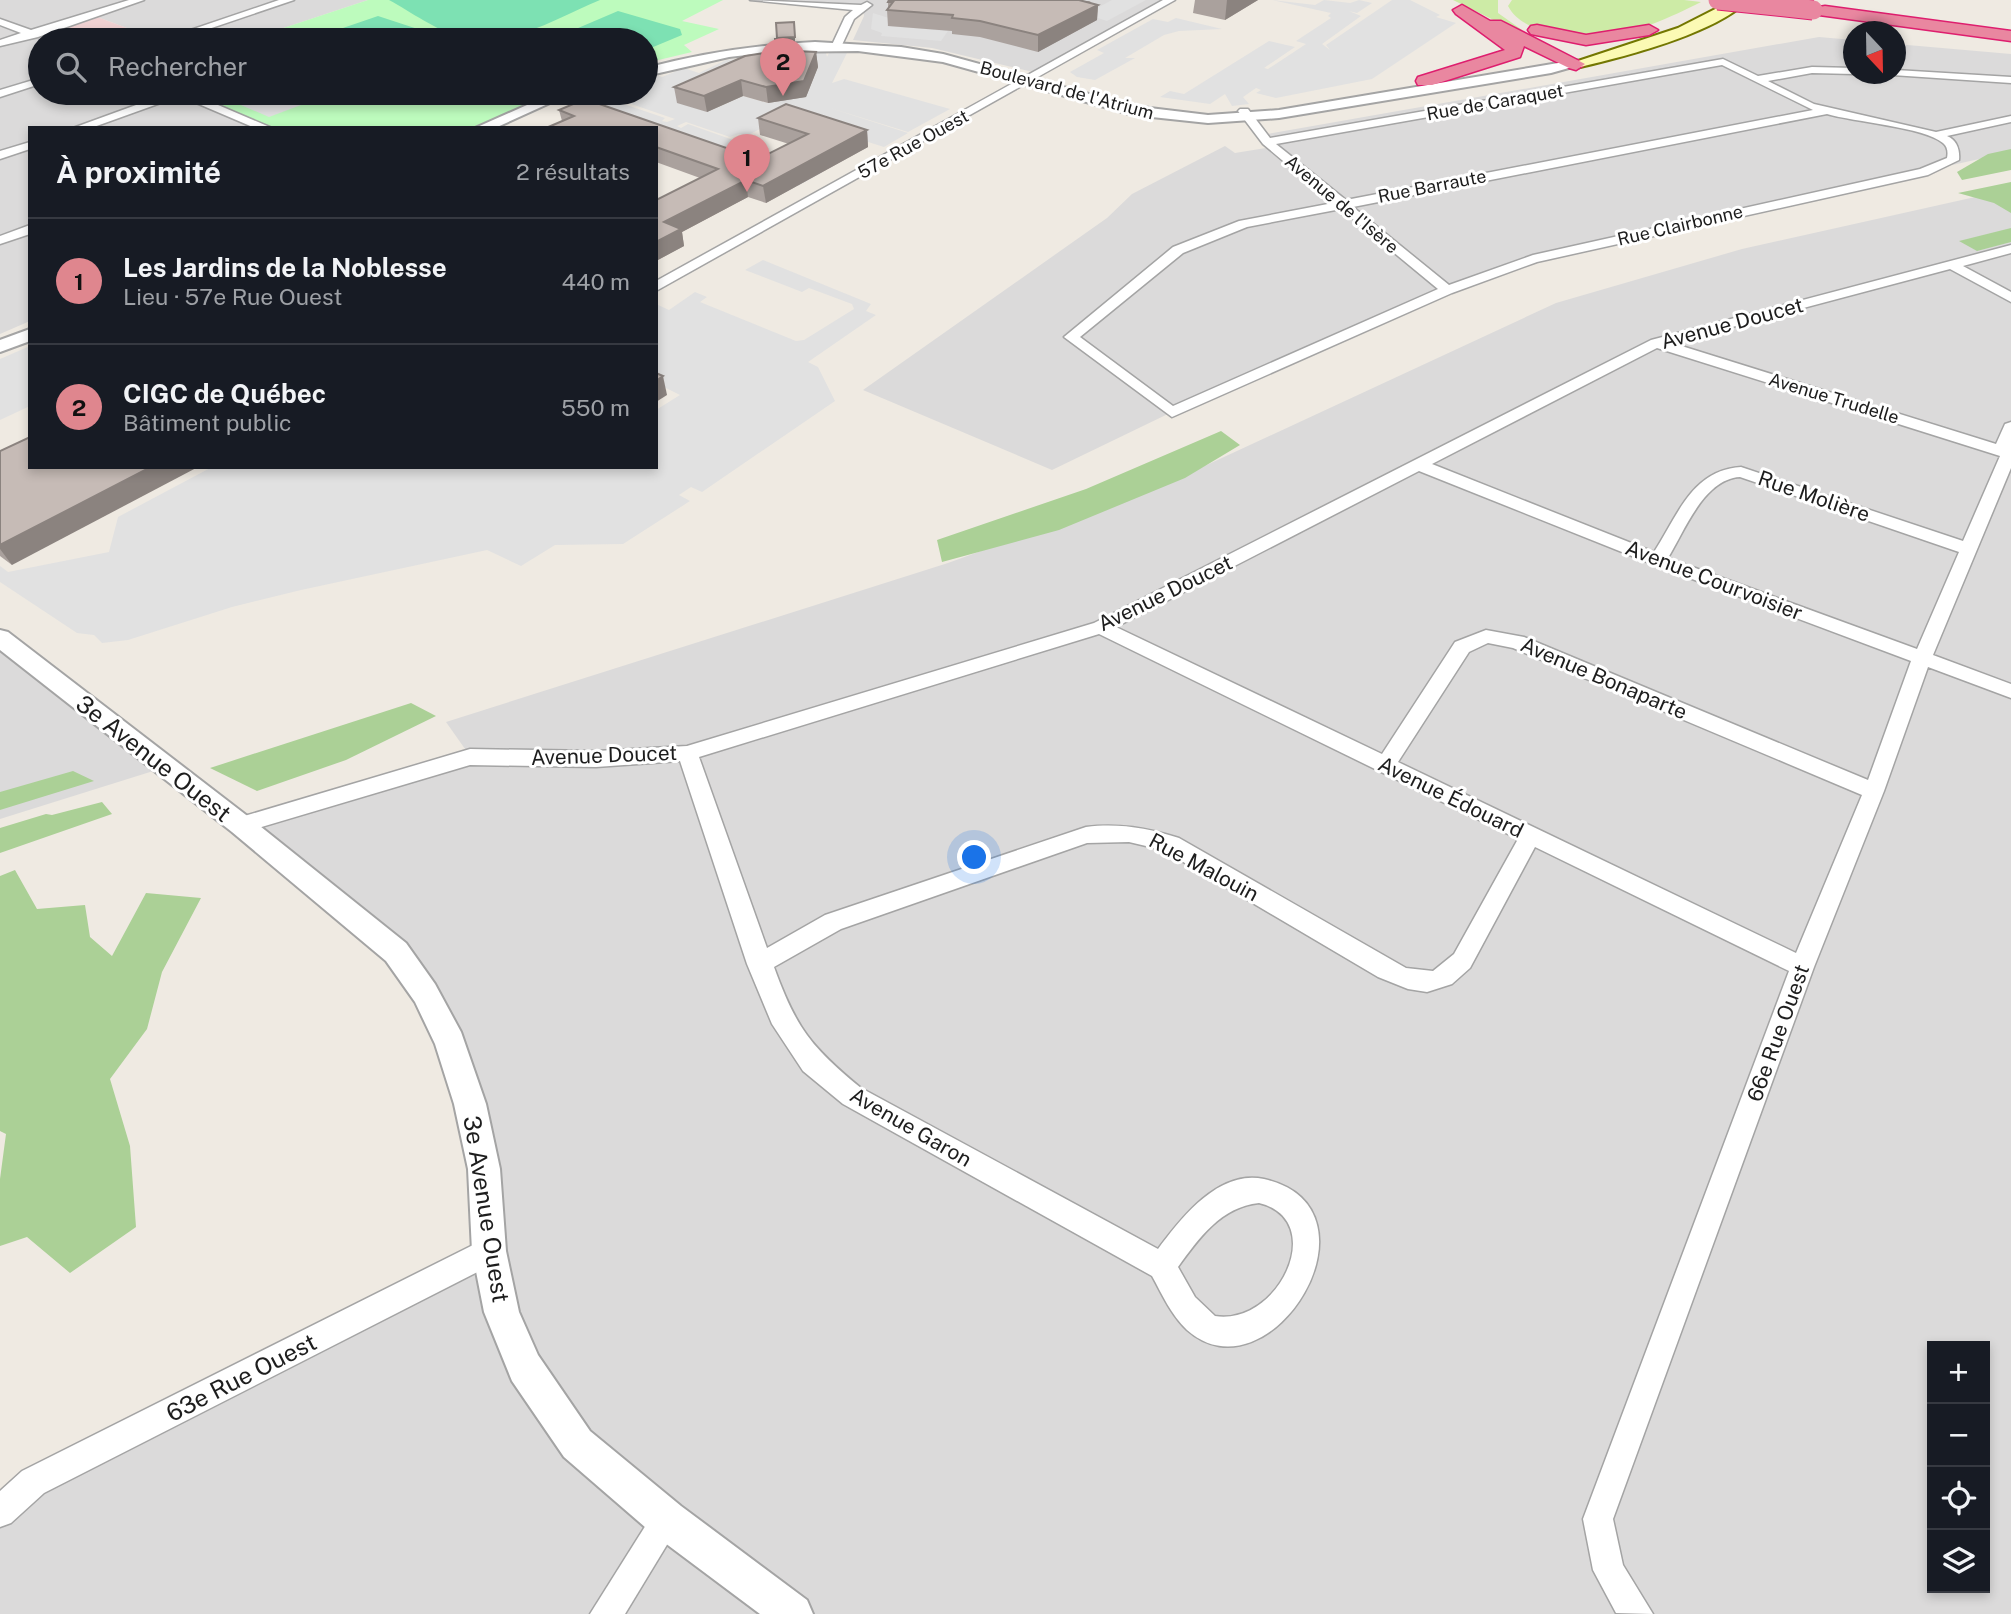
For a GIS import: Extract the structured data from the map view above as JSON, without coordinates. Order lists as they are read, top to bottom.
{
  "streets": {
    "main road": ["Boulevard de l'Atrium"],
    "street": [
      "Rue de Caraquet",
      "57e Rue Ouest",
      "Rue Barraute",
      "Avenue de l'Isère",
      "Rue Clairbonne",
      "Avenue Doucet",
      "Avenue Trudelle",
      "Rue Molière",
      "Avenue Courvoisier",
      "Avenue Bonaparte",
      "3e Avenue Ouest",
      "Avenue Édouard",
      "Rue Malouin",
      "66e Rue Ouest",
      "Avenue Garon",
      "63e Rue Ouest"
    ]
  },
  "crossings": [
    ["Boulevard de l'Atrium", "57e Rue Ouest"],
    ["Boulevard de l'Atrium", "Avenue de l'Isère"],
    ["Rue de Caraquet", "Avenue de l'Isère"],
    ["Rue Barraute", "Avenue de l'Isère"],
    ["Rue Barraute", "Rue Clairbonne"],
    ["Avenue de l'Isère", "Rue Clairbonne"],
    ["Avenue Doucet", "Avenue Trudelle"],
    ["Avenue Doucet", "Avenue Courvoisier"],
    ["Avenue Doucet", "3e Avenue Ouest"],
    ["Avenue Doucet", "Avenue Édouard"],
    ["Avenue Doucet", "Avenue Garon"],
    ["Avenue Trudelle", "66e Rue Ouest"],
    ["Rue Molière", "Avenue Courvoisier"],
    ["Rue Molière", "66e Rue Ouest"],
    ["Avenue Courvoisier", "66e Rue Ouest"],
    ["Avenue Bonaparte", "Avenue Édouard"],
    ["Avenue Bonaparte", "66e Rue Ouest"],
    ["3e Avenue Ouest", "63e Rue Ouest"],
    ["Avenue Édouard", "Rue Malouin"],
    ["Avenue Édouard", "66e Rue Ouest"],
    ["Rue Malouin", "Avenue Garon"]
  ],
  "north": "bottom",
  "page": {
    "search": "Rechercher",
    "pins": ["2", "1"],
    "heading": ["À proximité", "2 résultats"],
    "list": [
      {
        "mark": "1",
        "name": "Les Jardins de la Noblesse",
        "note": "Lieu · 57e Rue Ouest",
        "value": "440 m"
      },
      {
        "mark": "2",
        "name": "CIGC de Québec",
        "note": "Bâtiment public",
        "value": "550 m"
      }
    ],
    "map_buttons": ["+", "−"]
  }
}
